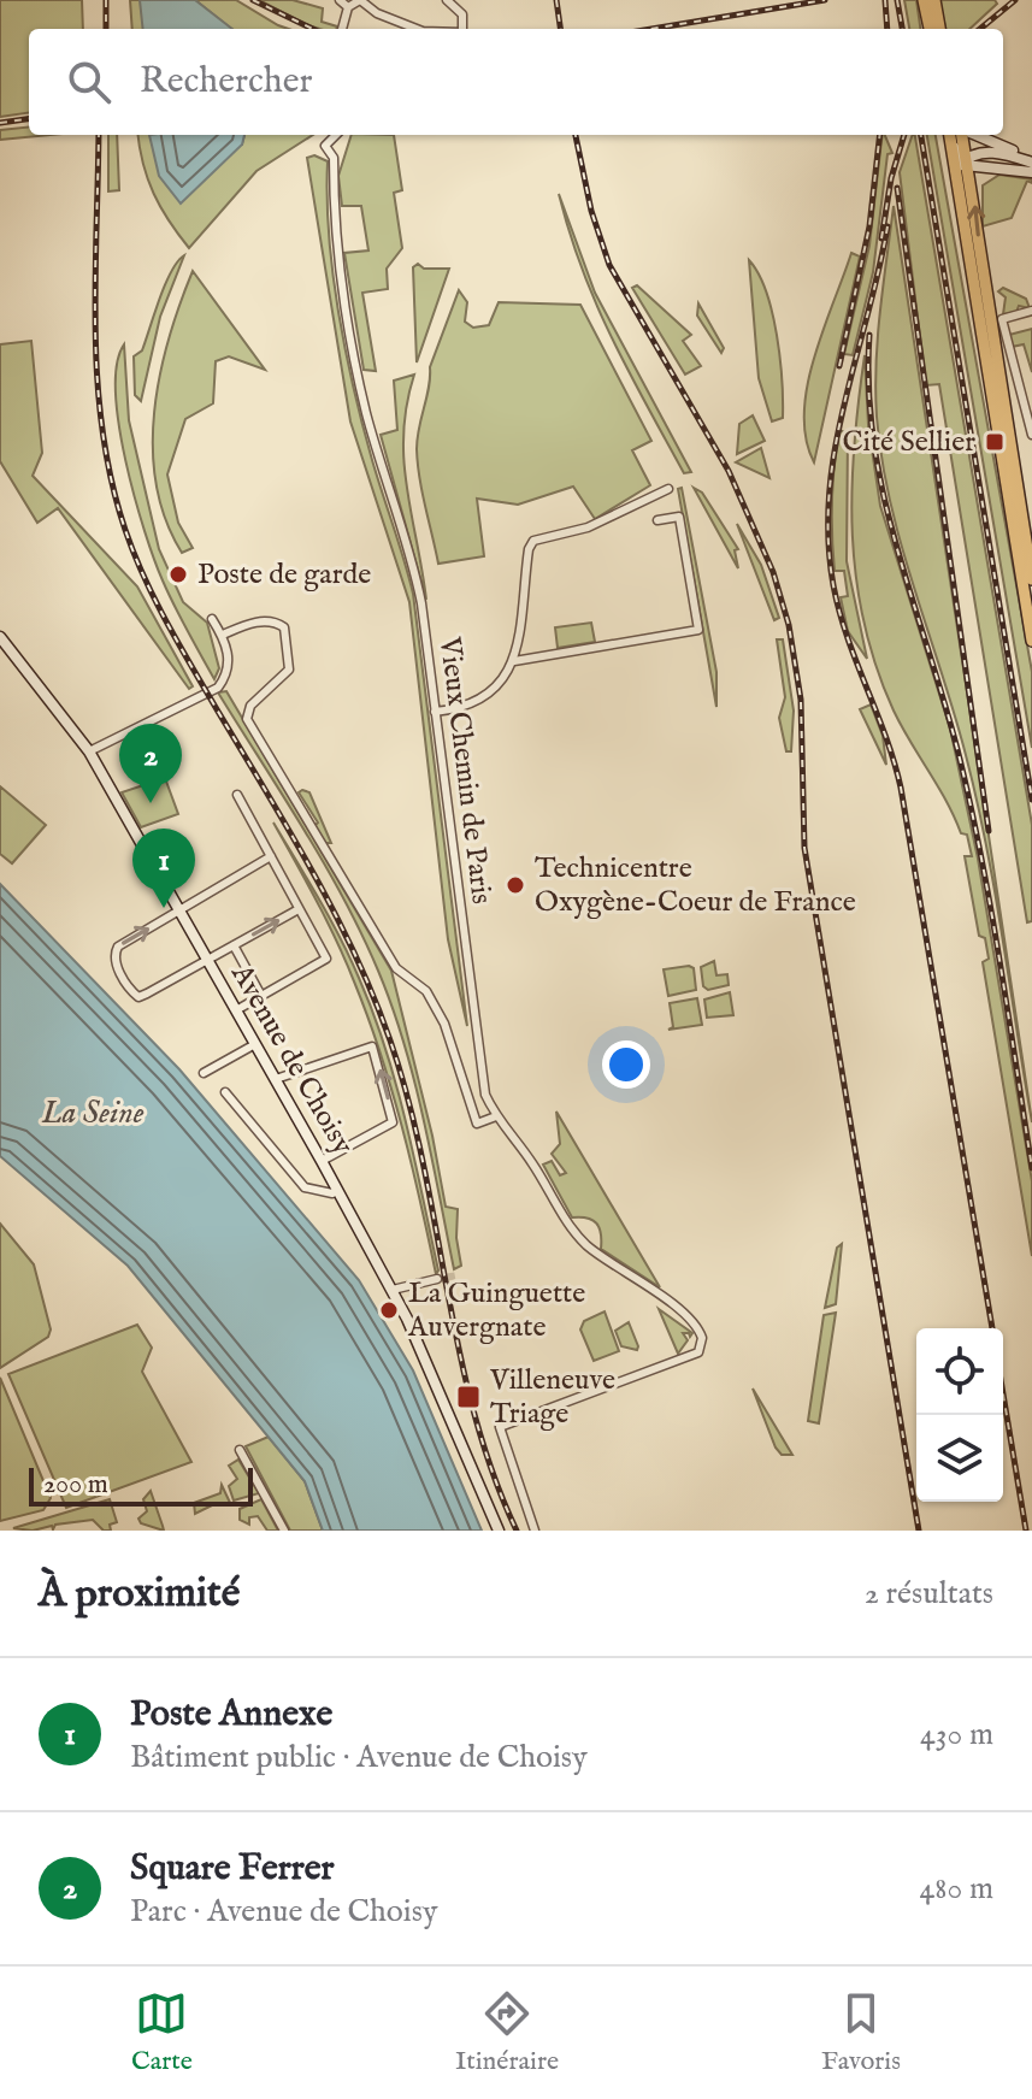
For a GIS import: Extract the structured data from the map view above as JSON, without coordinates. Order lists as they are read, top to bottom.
{
  "streets": {
    "main road": ["Avenue de Choisy"],
    "street": ["Vieux Chemin de Paris"]
  },
  "water": ["La Seine"],
  "places": {
    "transit": ["Cité Sellier", "Villeneuve Triage"],
    "other": ["Poste de garde", "Technicentre Oxygène-Coeur de France", "La Guinguette Auvergnate"]
  },
  "scale_bar": "200 m",
  "page": {
    "search": "Rechercher",
    "pins": ["2", "1"],
    "scale": "200 m",
    "heading": ["À proximité", "2 résultats"],
    "list": [
      {
        "mark": "1",
        "name": "Poste Annexe",
        "note": "Bâtiment public · Avenue de Choisy",
        "value": "430 m"
      },
      {
        "mark": "2",
        "name": "Square Ferrer",
        "note": "Parc · Avenue de Choisy",
        "value": "480 m"
      }
    ],
    "nav": ["Carte", "Itinéraire", "Favoris"]
  }
}
